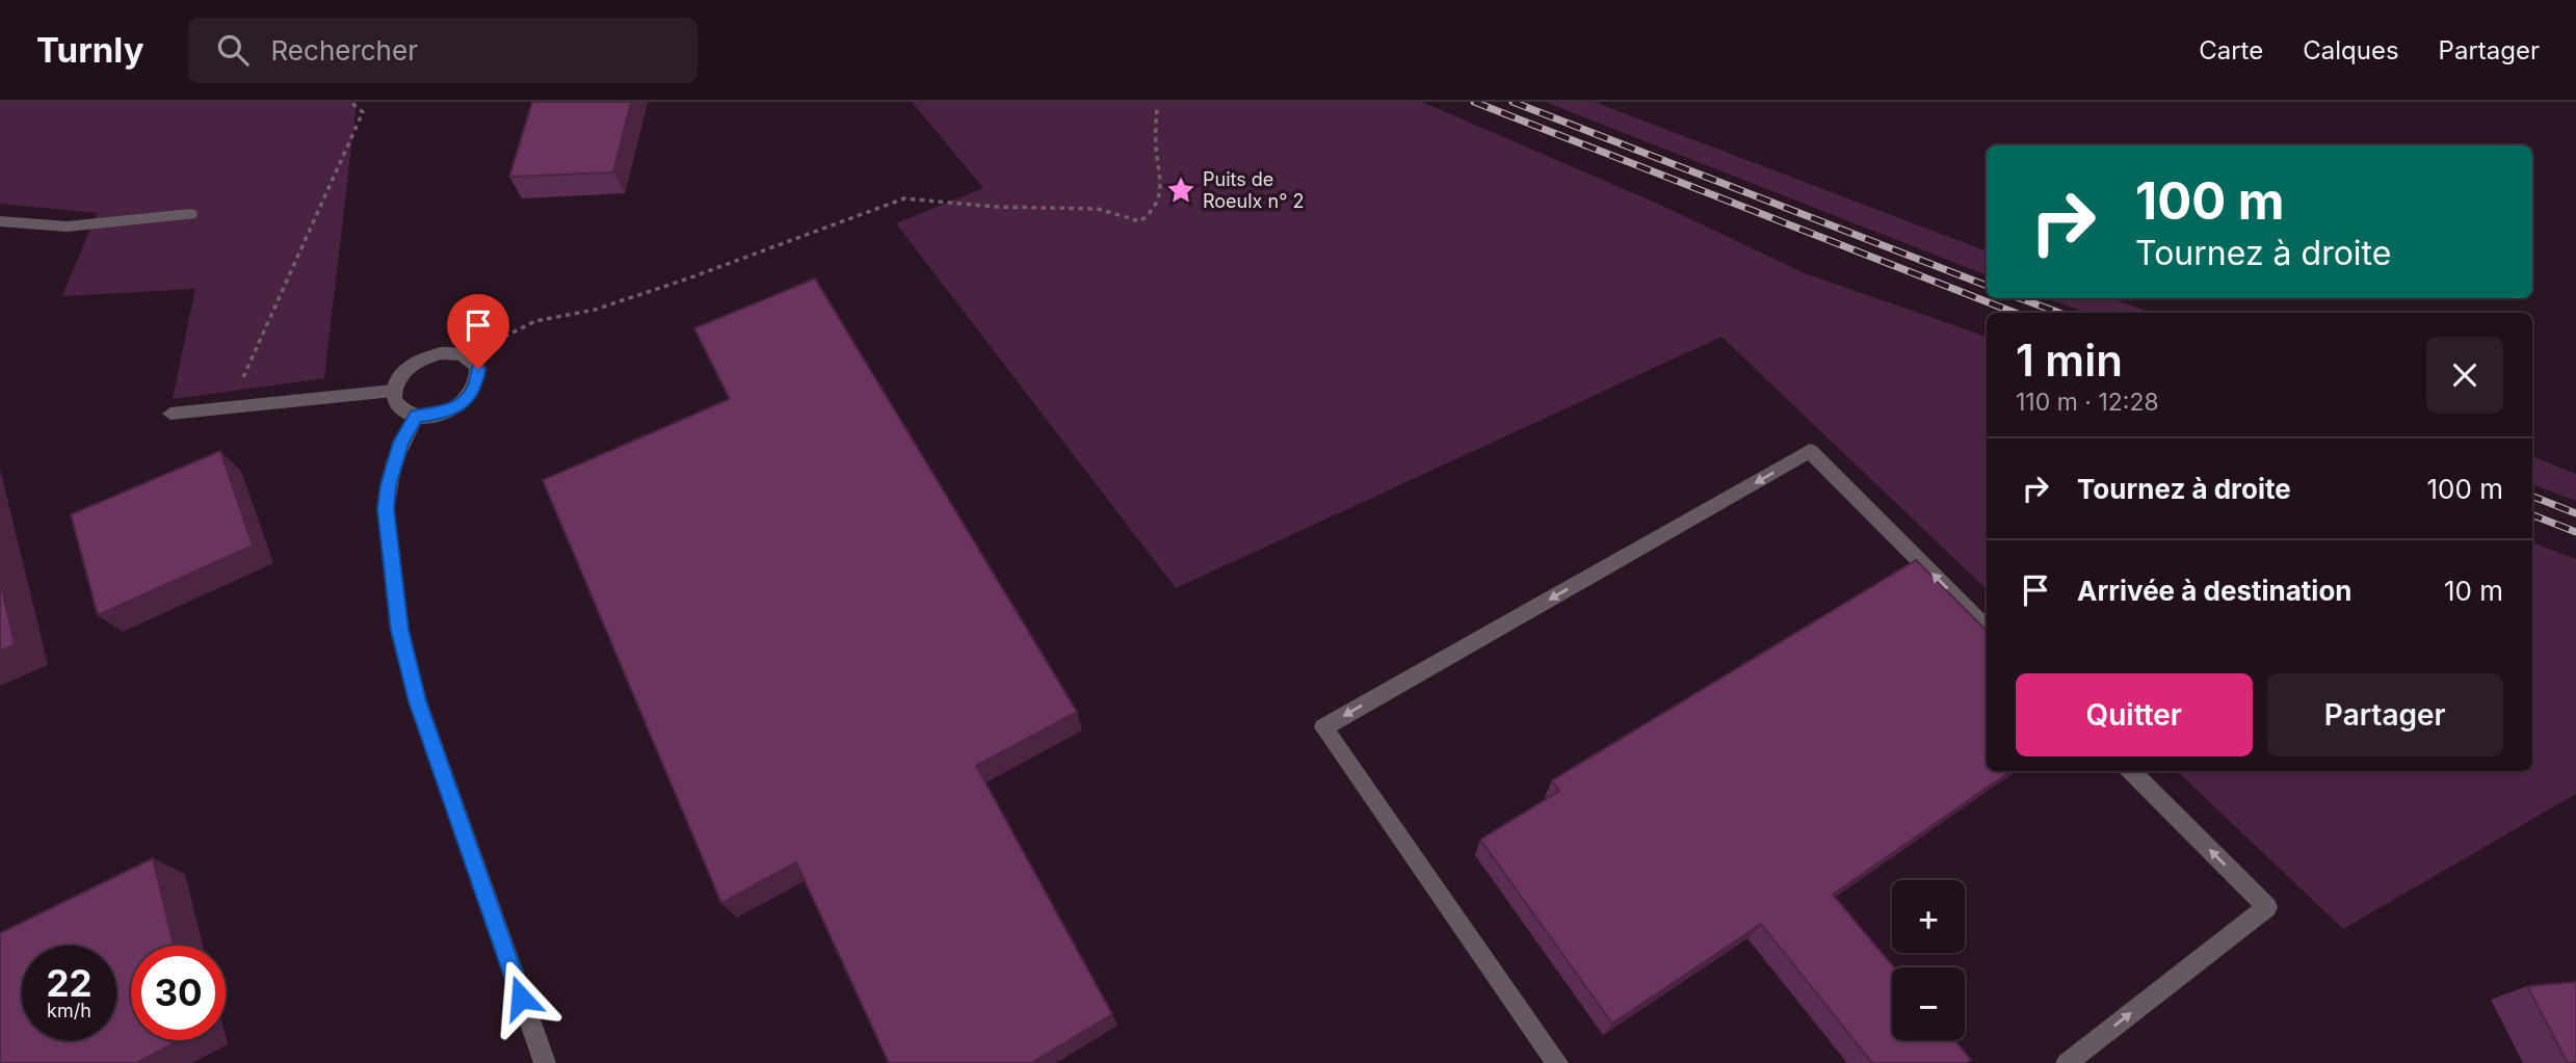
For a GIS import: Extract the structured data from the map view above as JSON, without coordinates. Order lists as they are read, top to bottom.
{
  "places": {
    "place": ["Puits de Roeulx n° 2"]
  },
  "page": {
    "header": "Turnly",
    "search": "Rechercher",
    "nav": ["Carte", "Calques", "Partager"],
    "turn": ["100 m", "Tournez à droite"],
    "heading": ["1 min", "110 m · 12:28"],
    "list": [
      {
        "name": "Tournez à droite",
        "value": "100 m"
      },
      {
        "name": "Arrivée à destination",
        "value": "10 m"
      }
    ],
    "buttons": ["Quitter", "Partager"],
    "map_buttons": ["+", "−"],
    "speed": "22 km/h",
    "limit": "30"
  }
}
